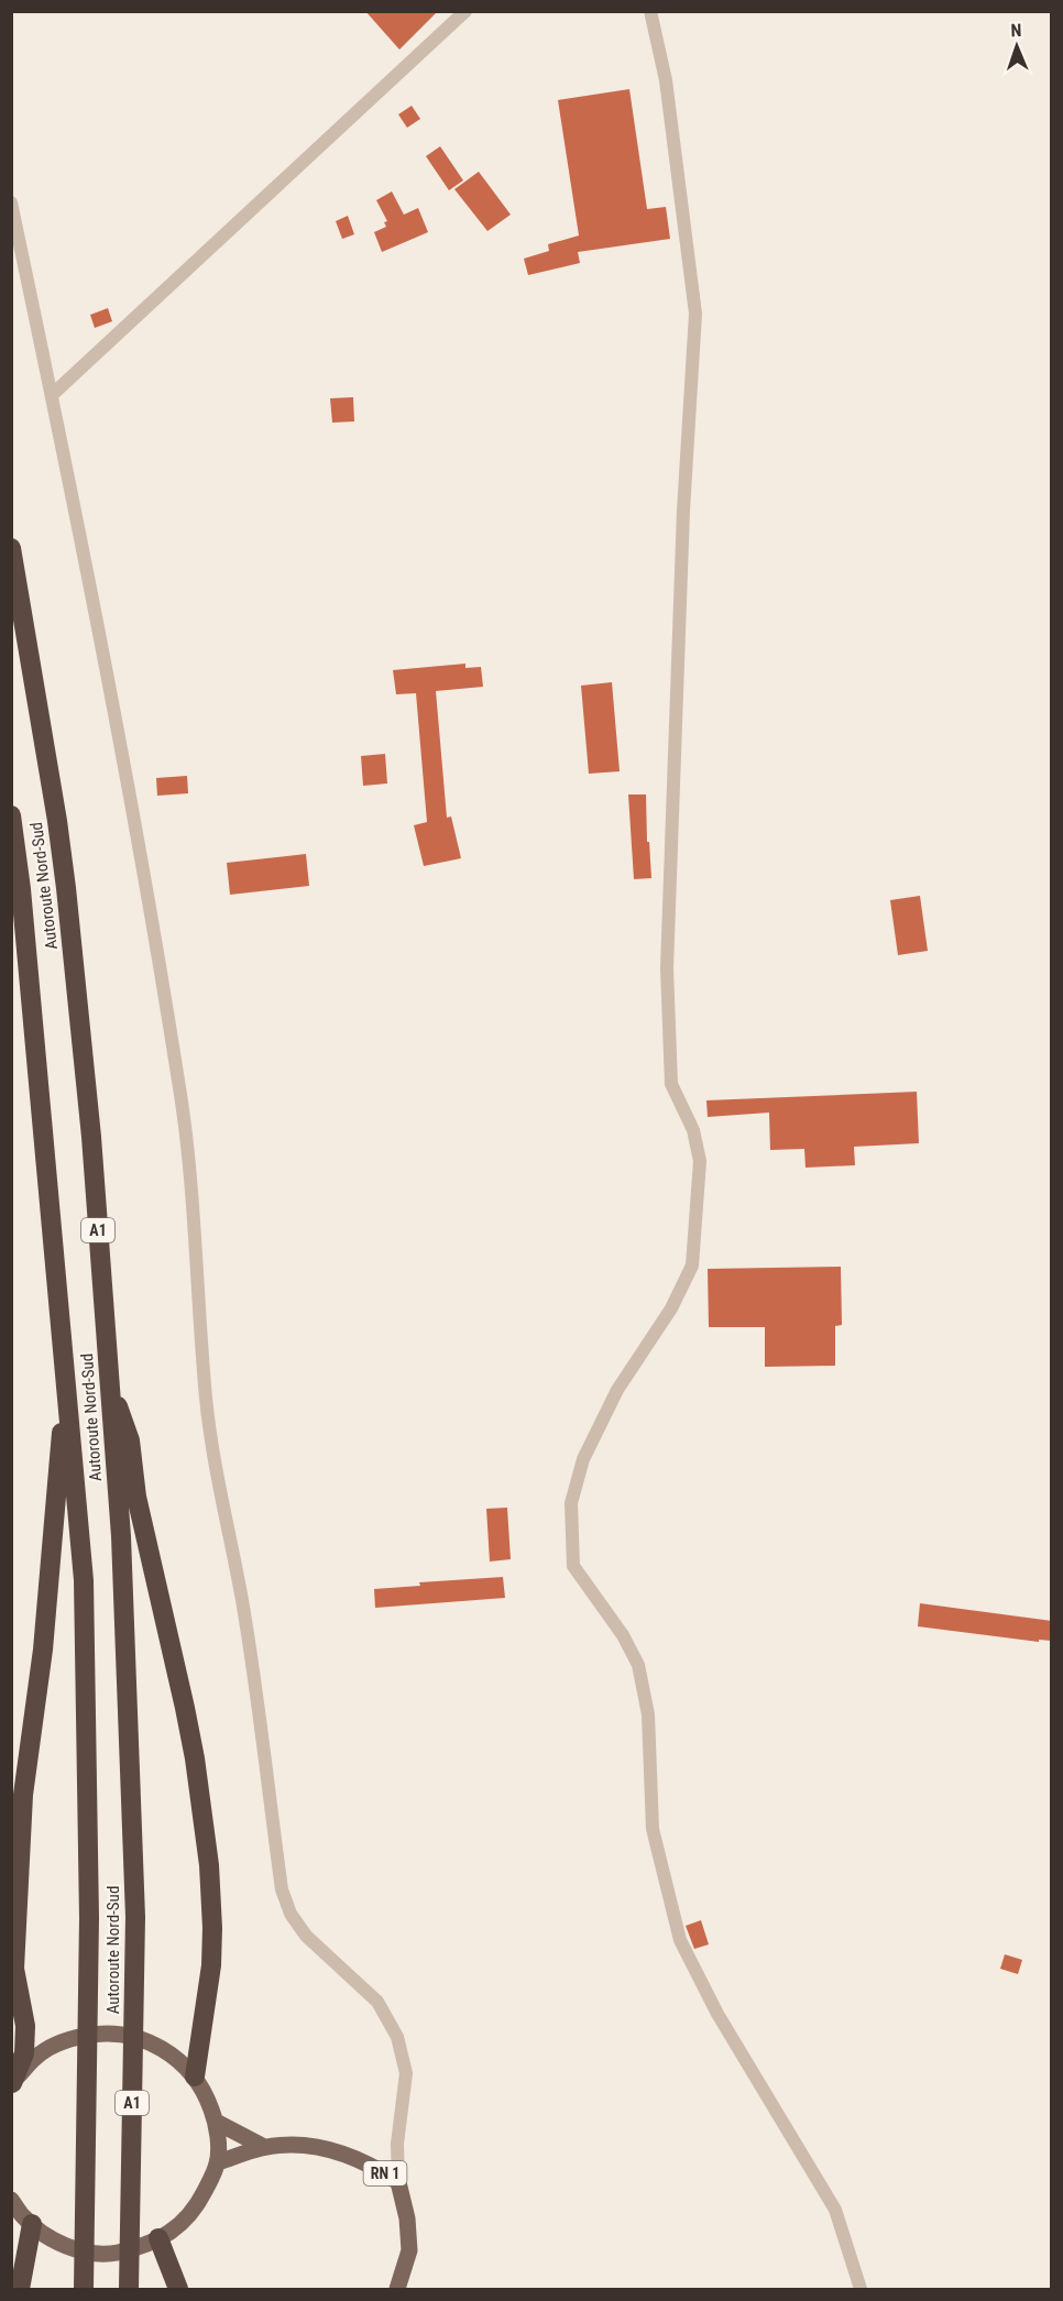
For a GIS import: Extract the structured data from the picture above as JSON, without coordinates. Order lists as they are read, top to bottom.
{
  "streets": {
    "highway": ["Autoroute Nord-Sud", "A1"],
    "main road": ["RN 1"]
  },
  "north": "top"
}
